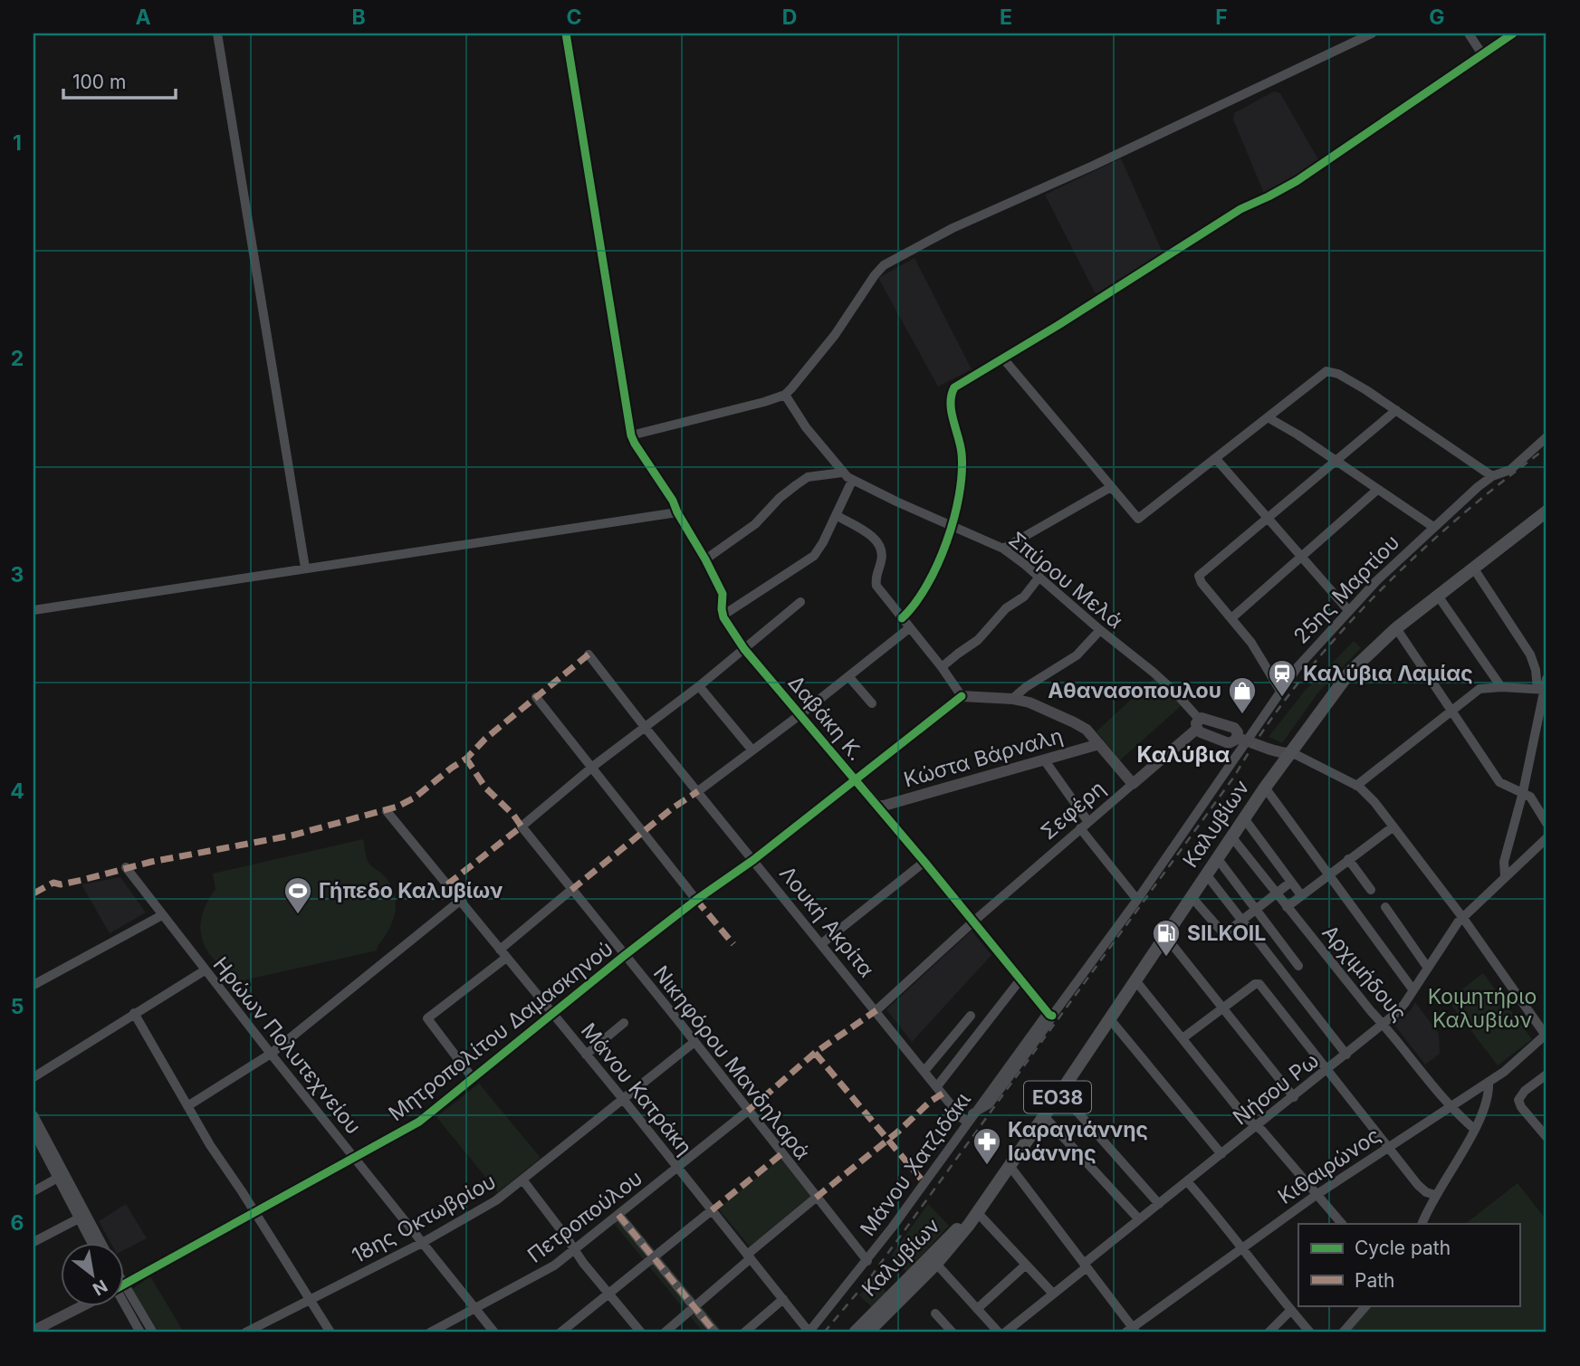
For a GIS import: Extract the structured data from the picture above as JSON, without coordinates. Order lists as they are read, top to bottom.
{
  "streets": {
    "main road": ["Καλυβίων", "ΕΟ38"],
    "street": [
      "Σπύρου Μελά",
      "25ης Μαρτίου",
      "Δαβάκη Κ.",
      "Κώστα Βάρναλη",
      "Σεφέρη",
      "Λουκή Ακρίτα",
      "Αρχιμήδους",
      "Μητροπολίτου Δαμασκηνού",
      "Ηρώων Πολυτεχνείου",
      "Νικηφόρου Μανδηλαρά",
      "Μάνου Κατράκη",
      "Νήσου Ρω",
      "Μάνου Χατζιδάκι",
      "Κιθαιρώνος",
      "Πετροπούλου",
      "18ης Οκτωβρίου"
    ]
  },
  "crossings": [
    ["Σπύρου Μελά", "Σεφέρη"],
    ["25ης Μαρτίου", "Δαβάκη Κ."],
    ["25ης Μαρτίου", "Μάνου Χατζιδάκι"],
    ["Δαβάκη Κ.", "Κώστα Βάρναλη"],
    ["Δαβάκη Κ.", "Σεφέρη"],
    ["Δαβάκη Κ.", "Μητροπολίτου Δαμασκηνού"],
    ["Δαβάκη Κ.", "Μάνου Χατζιδάκι"],
    ["Σεφέρη", "Λουκή Ακρίτα"],
    ["Καλυβίων", "Αρχιμήδους"],
    ["Λουκή Ακρίτα", "Μητροπολίτου Δαμασκηνού"],
    ["Λουκή Ακρίτα", "Μάνου Χατζιδάκι"],
    ["Αρχιμήδους", "Νήσου Ρω"],
    ["Αρχιμήδους", "Κιθαιρώνος"],
    ["Μητροπολίτου Δαμασκηνού", "Ηρώων Πολυτεχνείου"],
    ["Μητροπολίτου Δαμασκηνού", "Νικηφόρου Μανδηλαρά"],
    ["Μητροπολίτου Δαμασκηνού", "Μάνου Κατράκη"],
    ["Ηρώων Πολυτεχνείου", "Πετροπούλου"],
    ["Ηρώων Πολυτεχνείου", "18ης Οκτωβρίου"],
    ["Νικηφόρου Μανδηλαρά", "Μάνου Χατζιδάκι"],
    ["Νικηφόρου Μανδηλαρά", "Πετροπούλου"],
    ["Νικηφόρου Μανδηλαρά", "18ης Οκτωβρίου"],
    ["Μάνου Κατράκη", "Μάνου Χατζιδάκι"],
    ["Μάνου Κατράκη", "Πετροπούλου"],
    ["Μάνου Κατράκη", "18ης Οκτωβρίου"]
  ],
  "districts": ["Καλύβια"],
  "parks": ["Κοιμητήριο Καλυβίων"],
  "places": {
    "station": ["Καλύβια Λαμίας"],
    "shop": ["Αθανασοπουλου"],
    "sports": ["Γήπεδο Καλυβίων"],
    "fuel station": ["SILKOIL"],
    "pharmacy": ["Καραγιάννης Ιωάννης"]
  },
  "legend": ["Cycle path", "Path"],
  "scale_bar": "100 m",
  "north": "bottom right",
  "grid": {
    "columns": [
      "A",
      "B",
      "C",
      "D",
      "E",
      "F",
      "G"
    ],
    "rows": [
      "1",
      "2",
      "3",
      "4",
      "5",
      "6"
    ]
  }
}
